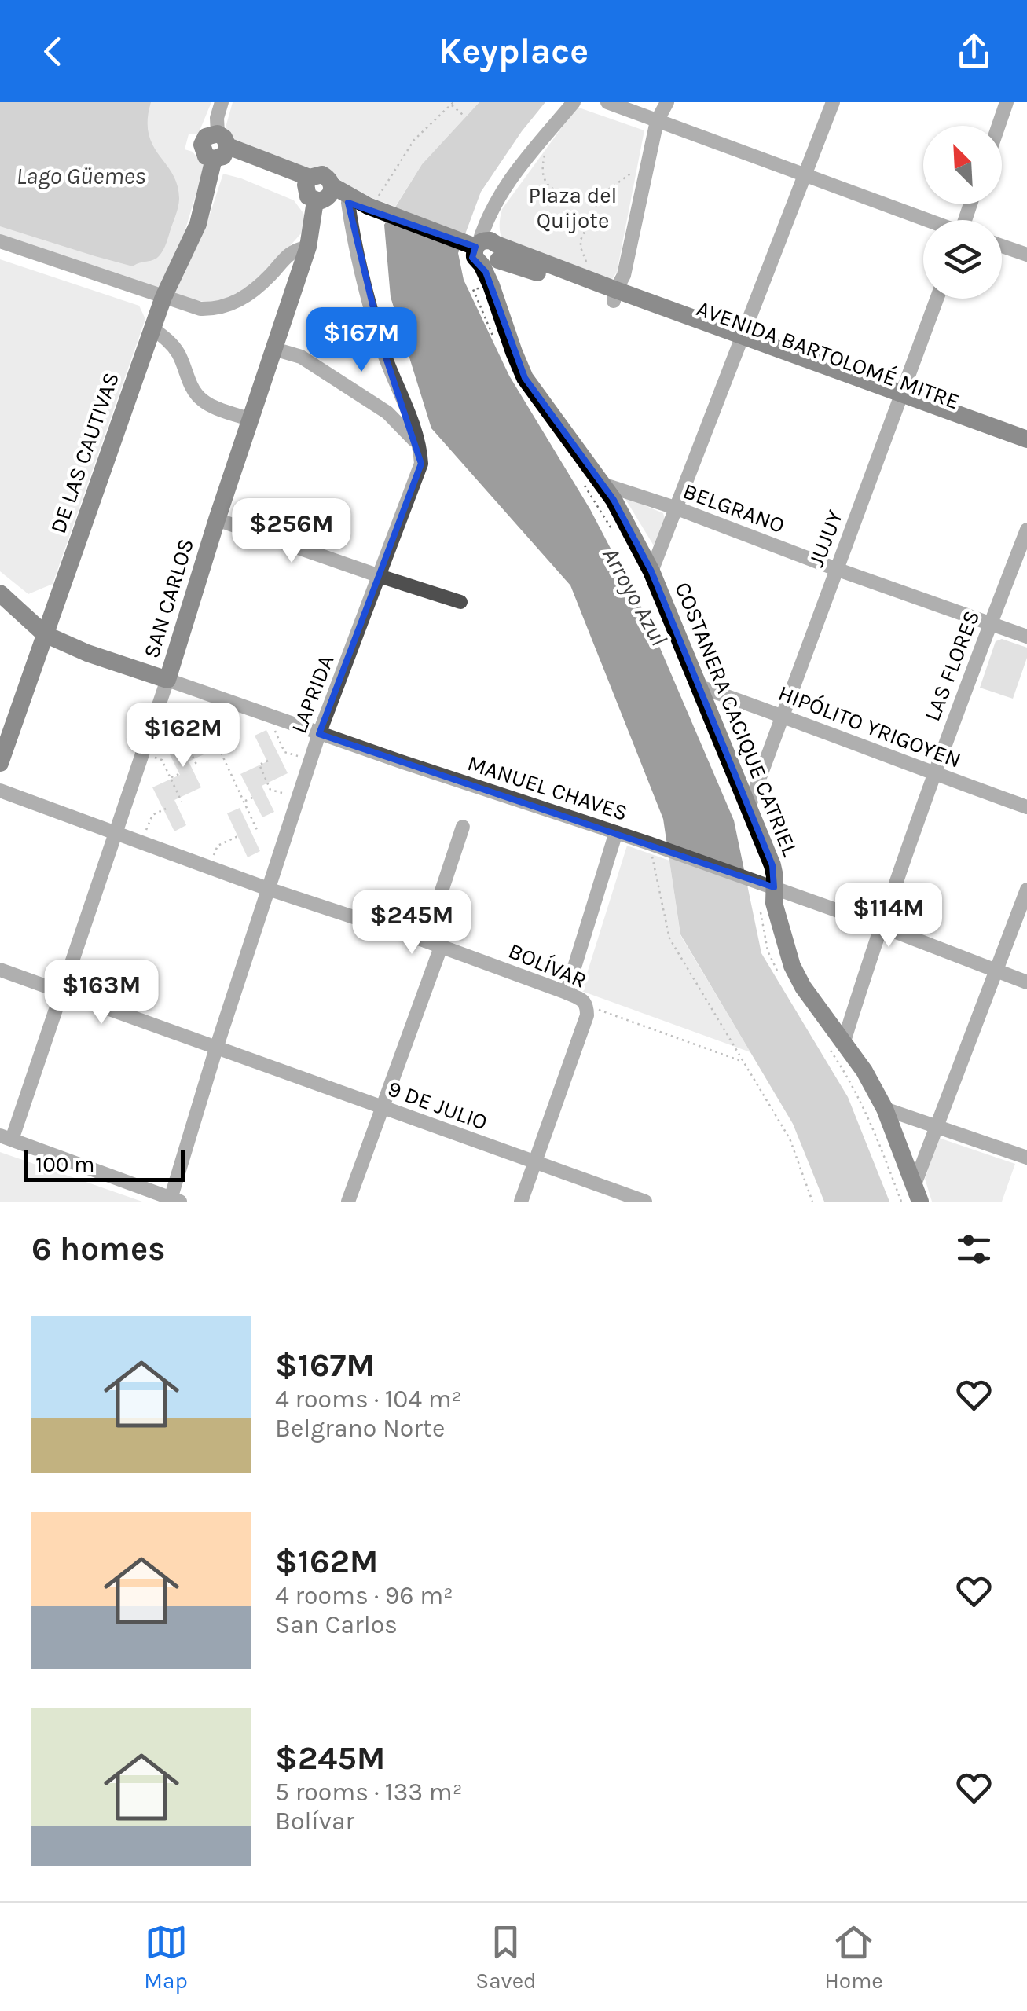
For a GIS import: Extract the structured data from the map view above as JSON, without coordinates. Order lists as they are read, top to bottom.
{
  "streets": {
    "main road": [
      "AVENIDA BARTOLOMÉ MITRE",
      "DE LAS CAUTIVAS",
      "SAN CARLOS",
      "COSTANERA CACIQUE CATRIEL"
    ],
    "street": [
      "BELGRANO",
      "JUJUY",
      "LAS FLORES",
      "LAPRIDA",
      "HIPÓLITO YRIGOYEN",
      "MANUEL CHAVES",
      "BOLÍVAR",
      "9 DE JULIO"
    ]
  },
  "crossings": [
    ["AVENIDA BARTOLOMÉ MITRE", "JUJUY"],
    ["AVENIDA BARTOLOMÉ MITRE", "COSTANERA CACIQUE CATRIEL"],
    ["BELGRANO", "JUJUY"],
    ["BELGRANO", "LAS FLORES"],
    ["BELGRANO", "COSTANERA CACIQUE CATRIEL"],
    ["JUJUY", "COSTANERA CACIQUE CATRIEL"],
    ["JUJUY", "HIPÓLITO YRIGOYEN"],
    ["SAN CARLOS", "MANUEL CHAVES"],
    ["SAN CARLOS", "BOLÍVAR"],
    ["SAN CARLOS", "9 DE JULIO"],
    ["LAS FLORES", "COSTANERA CACIQUE CATRIEL"],
    ["LAS FLORES", "HIPÓLITO YRIGOYEN"],
    ["LAS FLORES", "MANUEL CHAVES"],
    ["LAPRIDA", "MANUEL CHAVES"],
    ["LAPRIDA", "BOLÍVAR"],
    ["LAPRIDA", "9 DE JULIO"],
    ["COSTANERA CACIQUE CATRIEL", "HIPÓLITO YRIGOYEN"],
    ["COSTANERA CACIQUE CATRIEL", "MANUEL CHAVES"]
  ],
  "water": ["Lago Güemes", "Arroyo Azul"],
  "parks": ["Plaza del Quijote"],
  "scale_bar": "100 m",
  "north": "top left",
  "page": {
    "header": "Keyplace",
    "price": [
      "$167M",
      "$256M",
      "$162M",
      "$114M",
      "$245M",
      "$163M"
    ],
    "scale": "100 m",
    "heading": "6 homes",
    "list": [
      {
        "name": "$167M",
        "note": "4 rooms · 104 m² · Belgrano Norte"
      },
      {
        "name": "$162M",
        "note": "4 rooms · 96 m² · San Carlos"
      },
      {
        "name": "$245M",
        "note": "5 rooms · 133 m² · Bolívar"
      }
    ],
    "tabs": ["Map", "Saved", "Home"]
  }
}
